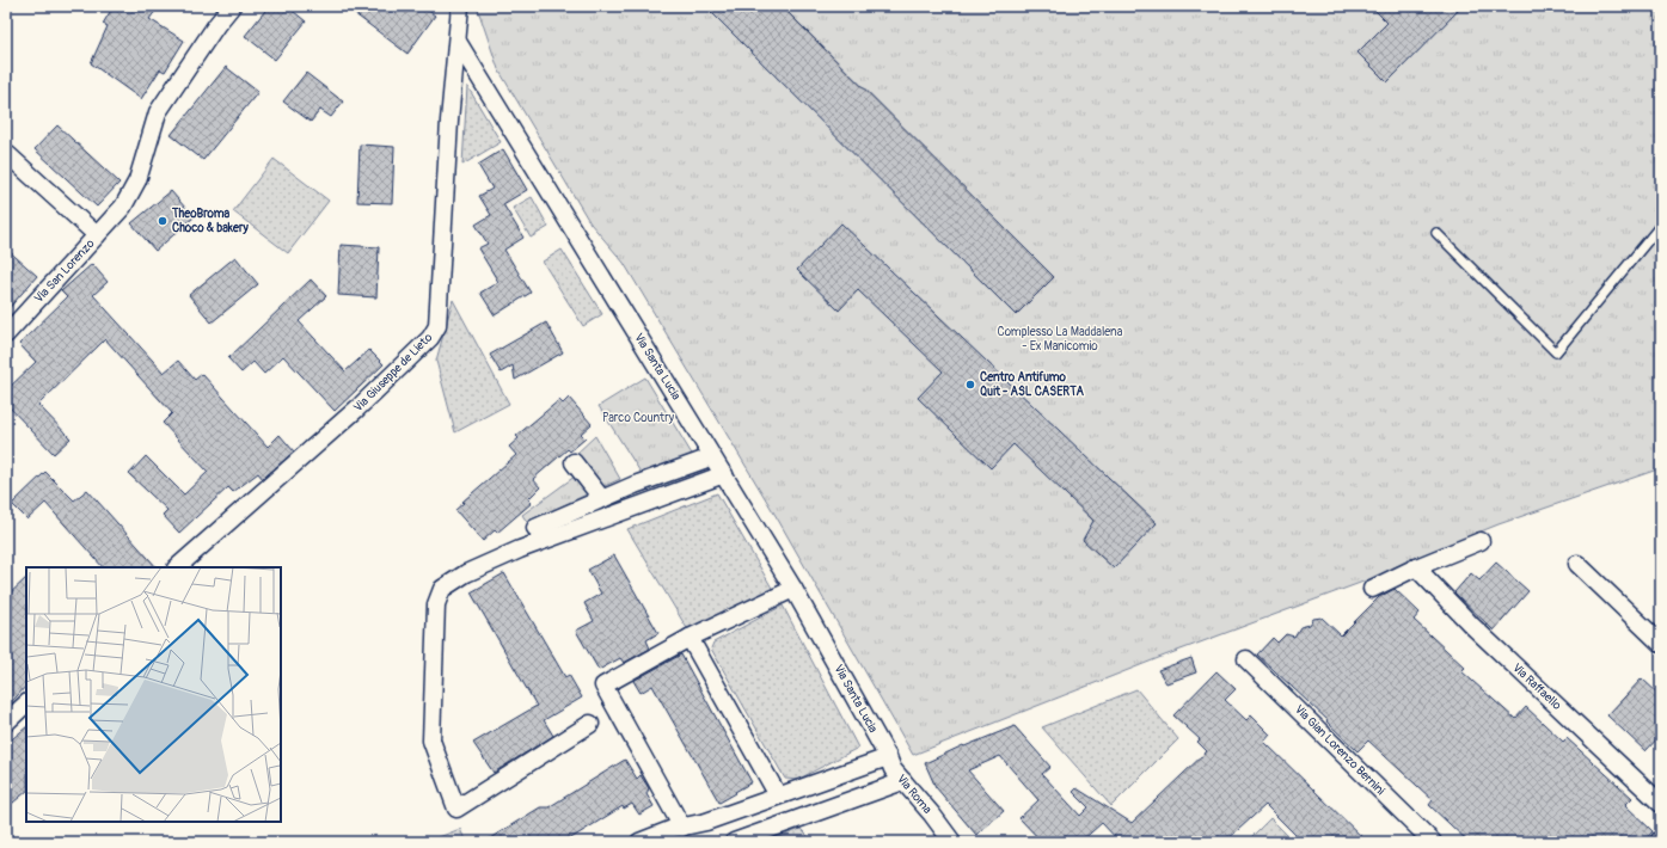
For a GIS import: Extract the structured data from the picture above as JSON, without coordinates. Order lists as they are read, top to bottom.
{
  "streets": {
    "street": [
      "Via San Lorenzo",
      "Via Santa Lucia",
      "Via Giuseppe de Lieto",
      "Via Raffaello",
      "Via Gian Lorenzo Bernini",
      "Via Roma"
    ]
  },
  "crossings": [
    ["Via Santa Lucia", "Via Giuseppe de Lieto"],
    ["Via Santa Lucia", "Via Roma"]
  ],
  "parks": ["Complesso La Maddalena - Ex Manicomio", "Parco Country"],
  "places": ["TheoBroma Choco & bakery", "Centro Antifumo Quit - ASL CASERTA"]
}
